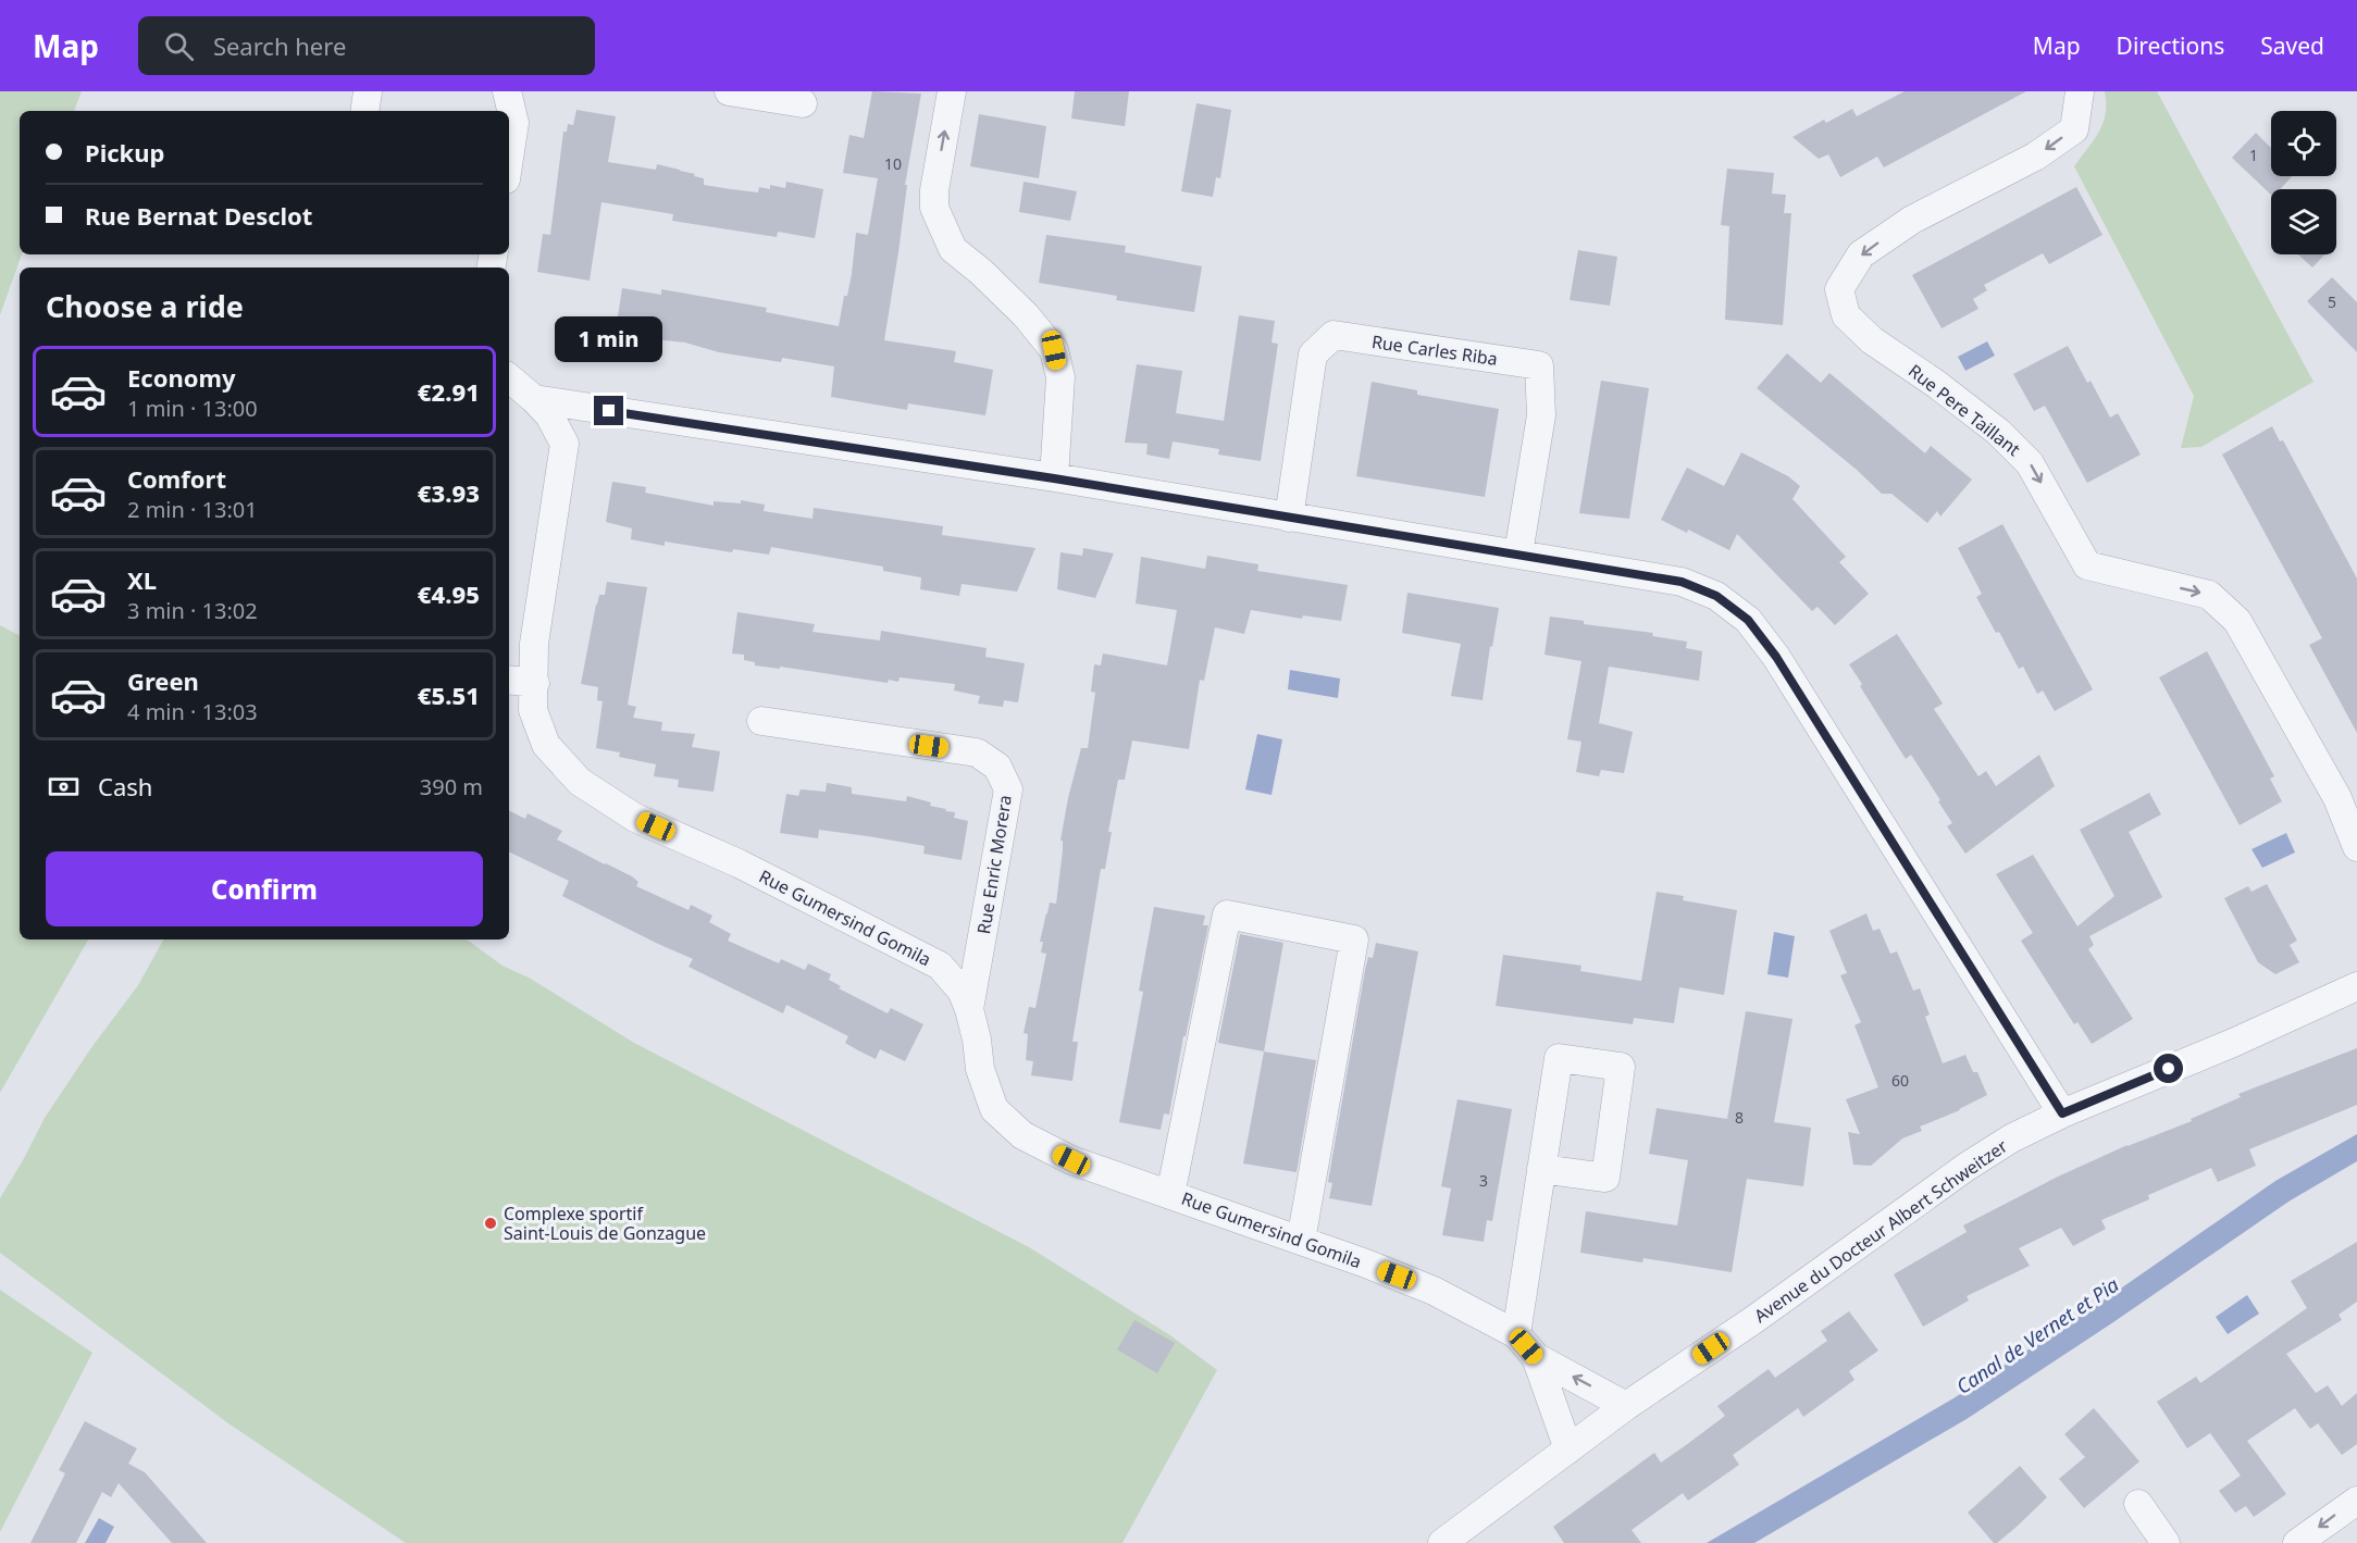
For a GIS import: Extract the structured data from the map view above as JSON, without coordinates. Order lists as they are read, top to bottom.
{
  "streets": {
    "street": [
      "Rue Carles Riba",
      "Rue Pere Taillant",
      "Rue Enric Morera",
      "Rue Gumersind Gomila",
      "Avenue du Docteur Albert Schweitzer"
    ]
  },
  "crossings": [
    ["Rue Enric Morera", "Rue Gumersind Gomila"],
    ["Rue Gumersind Gomila", "Avenue du Docteur Albert Schweitzer"]
  ],
  "water": ["Canal de Vernet et Pia"],
  "places": ["Complexe sportif Saint-Louis de Gonzague"],
  "house_numbers": [
    "1",
    "10",
    "5",
    "60",
    "8",
    "3"
  ],
  "page": {
    "header": "Map",
    "search": "Search here",
    "nav": ["Map", "Directions", "Saved"],
    "banner": ["Pickup", "Rue Bernat Desclot"],
    "heading": "Choose a ride",
    "bubble": "1 min",
    "list": [
      {
        "name": "Economy",
        "note": "1 min · 13:00",
        "value": "€2.91"
      },
      {
        "name": "Comfort",
        "note": "2 min · 13:01",
        "value": "€3.93"
      },
      {
        "name": "XL",
        "note": "3 min · 13:02",
        "value": "€4.95"
      },
      {
        "name": "Green",
        "note": "4 min · 13:03",
        "value": "€5.51"
      }
    ],
    "pay": ["Cash", "390 m"],
    "buttons": "Confirm"
  }
}
